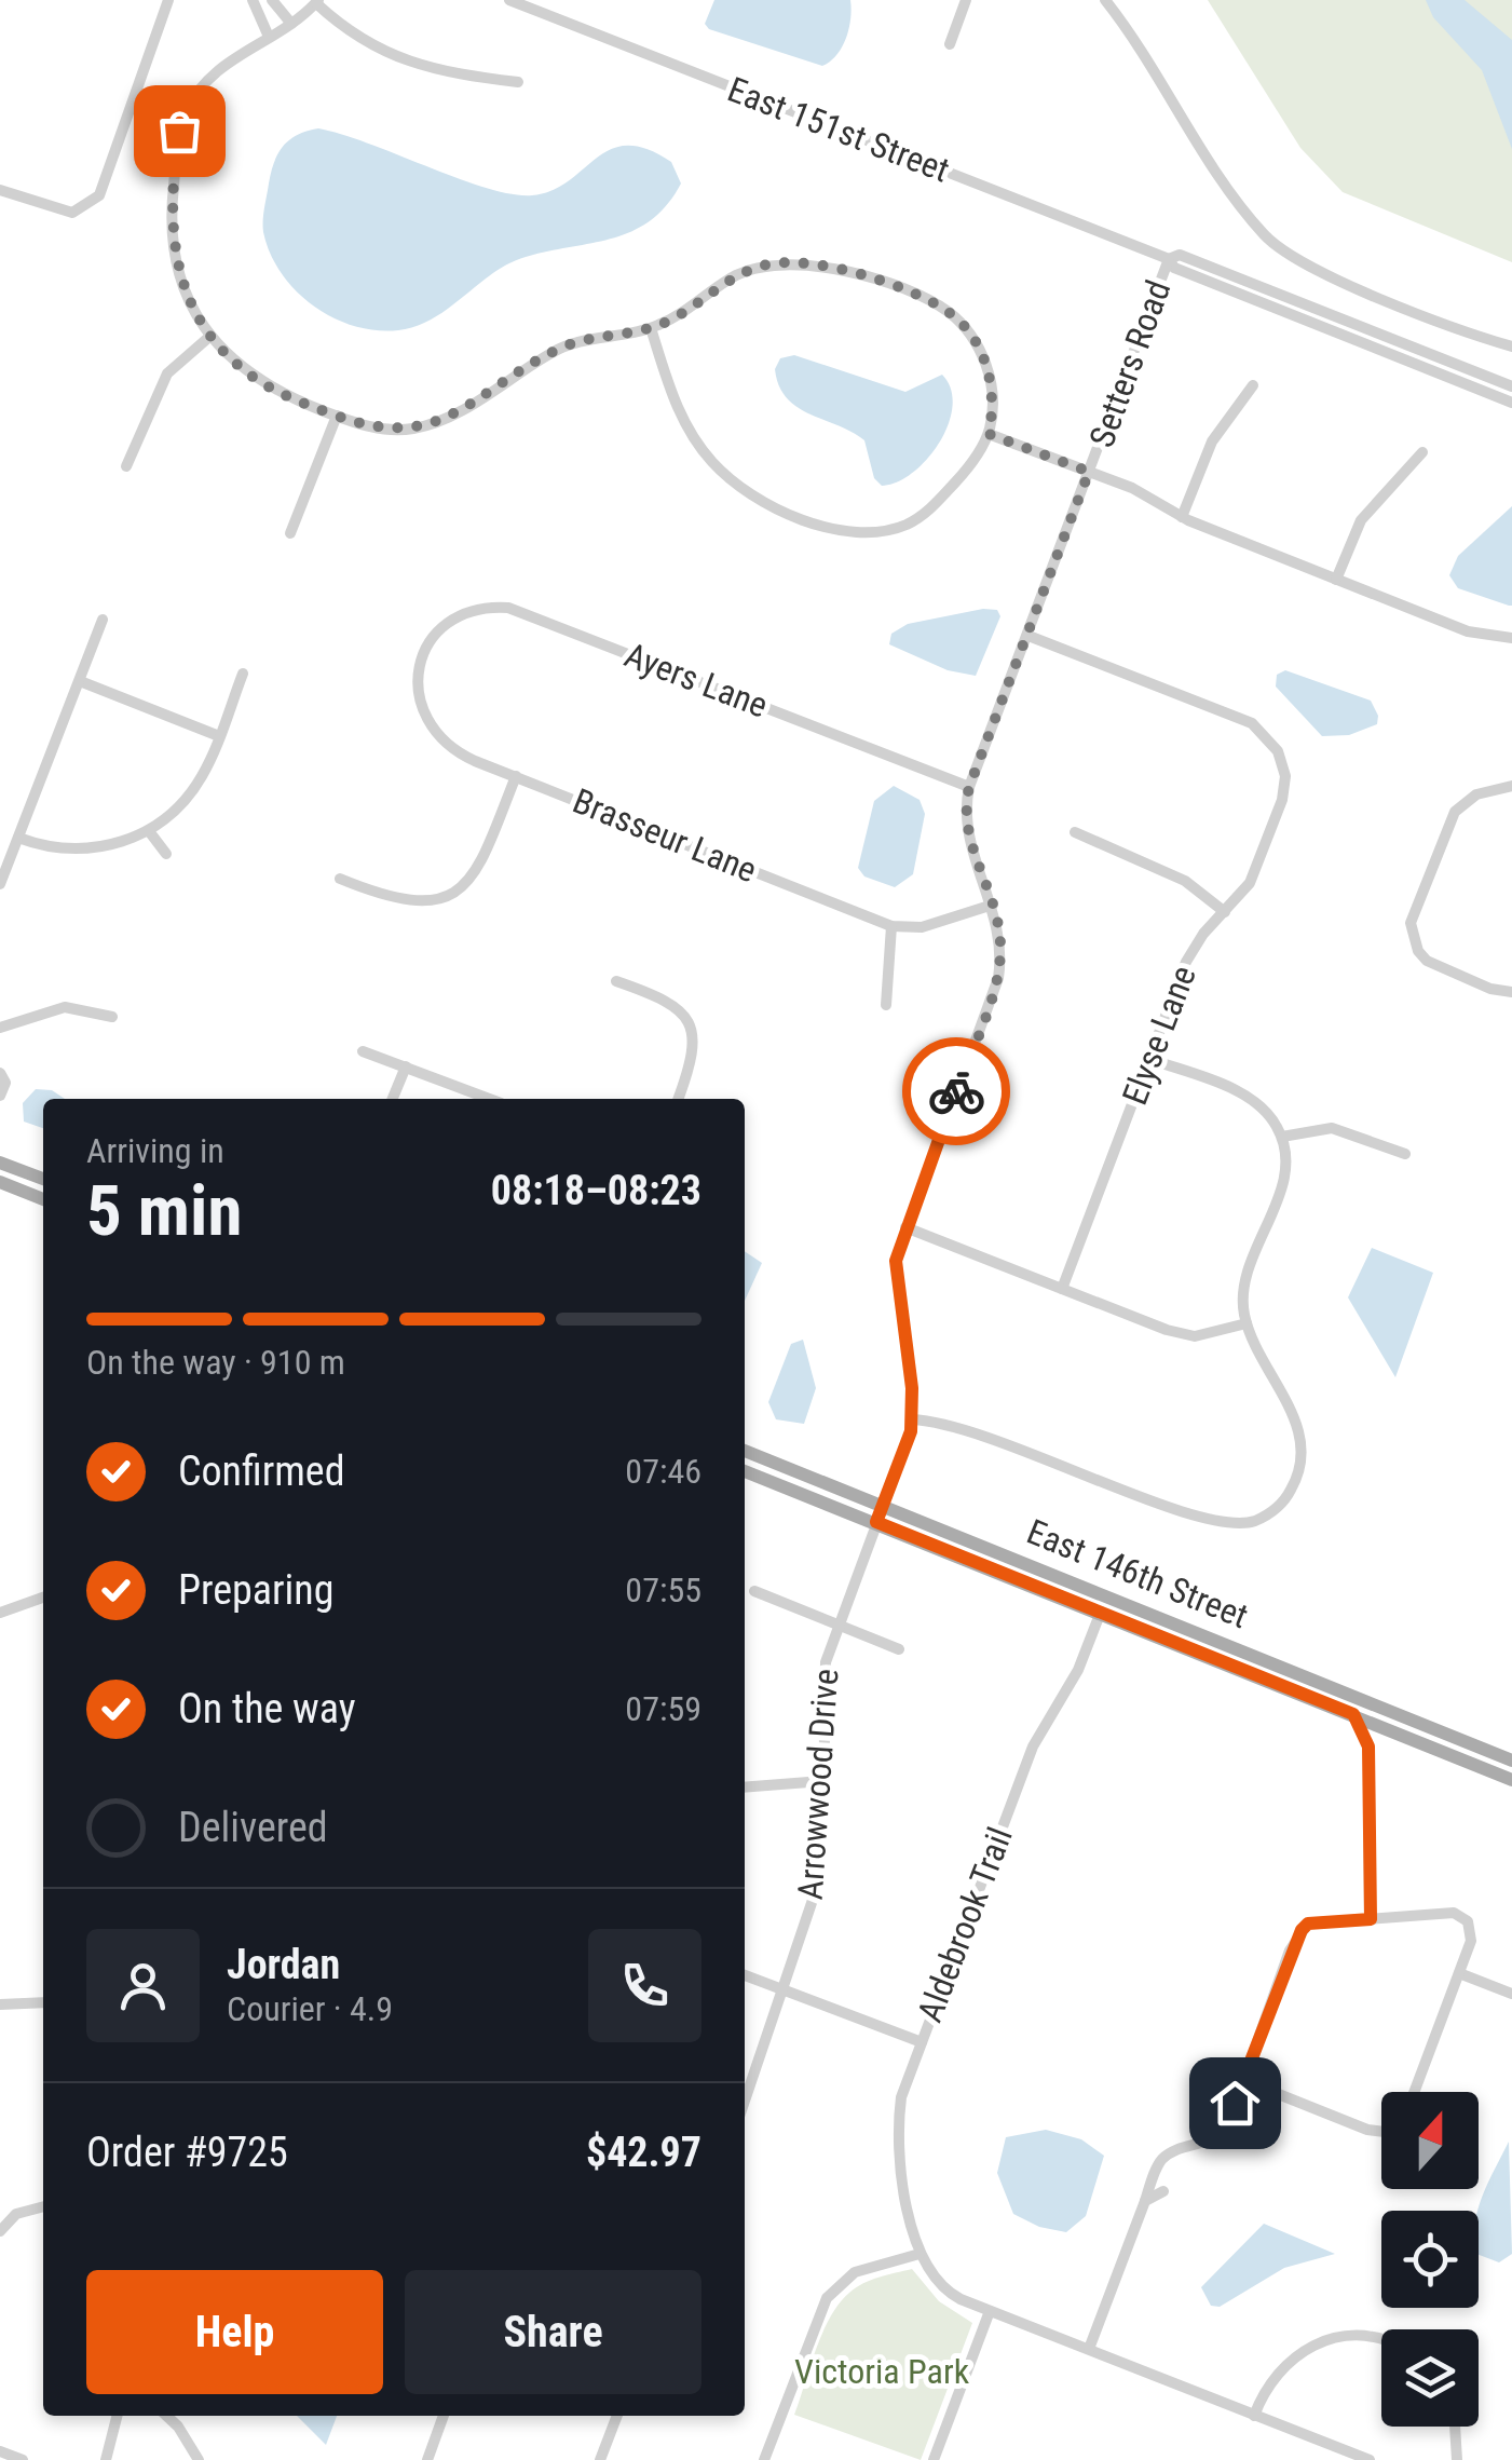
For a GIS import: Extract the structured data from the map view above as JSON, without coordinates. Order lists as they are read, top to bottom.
{
  "streets": {
    "main road": ["East 146th Street"],
    "street": [
      "East 151st Street",
      "Setters Road",
      "Ayers Lane",
      "Brasseur Lane",
      "Elyse Lane",
      "Arrowwood Drive",
      "Aldebrook Trail"
    ]
  },
  "crossings": [
    ["East 151st Street", "Setters Road"],
    ["Setters Road", "Ayers Lane"],
    ["Setters Road", "Brasseur Lane"],
    ["Setters Road", "Elyse Lane"],
    ["Setters Road", "East 146th Street"],
    ["Setters Road", "Arrowwood Drive"],
    ["Ayers Lane", "Brasseur Lane"],
    ["East 146th Street", "Arrowwood Drive"],
    ["East 146th Street", "Aldebrook Trail"]
  ],
  "parks": ["Victoria Park"],
  "north": "top",
  "page": {
    "heading": ["5 min", "Arriving in", "08:18–08:23"],
    "panel": [
      "Jordan",
      "Courier · 4.9",
      "Order #9725",
      "$42.97"
    ],
    "bar": "On the way · 910 m",
    "list": [
      ["Confirmed", "07:46"],
      ["Preparing", "07:55"],
      ["On the way", "07:59"],
      "Delivered"
    ],
    "buttons": ["Help", "Share"]
  }
}
